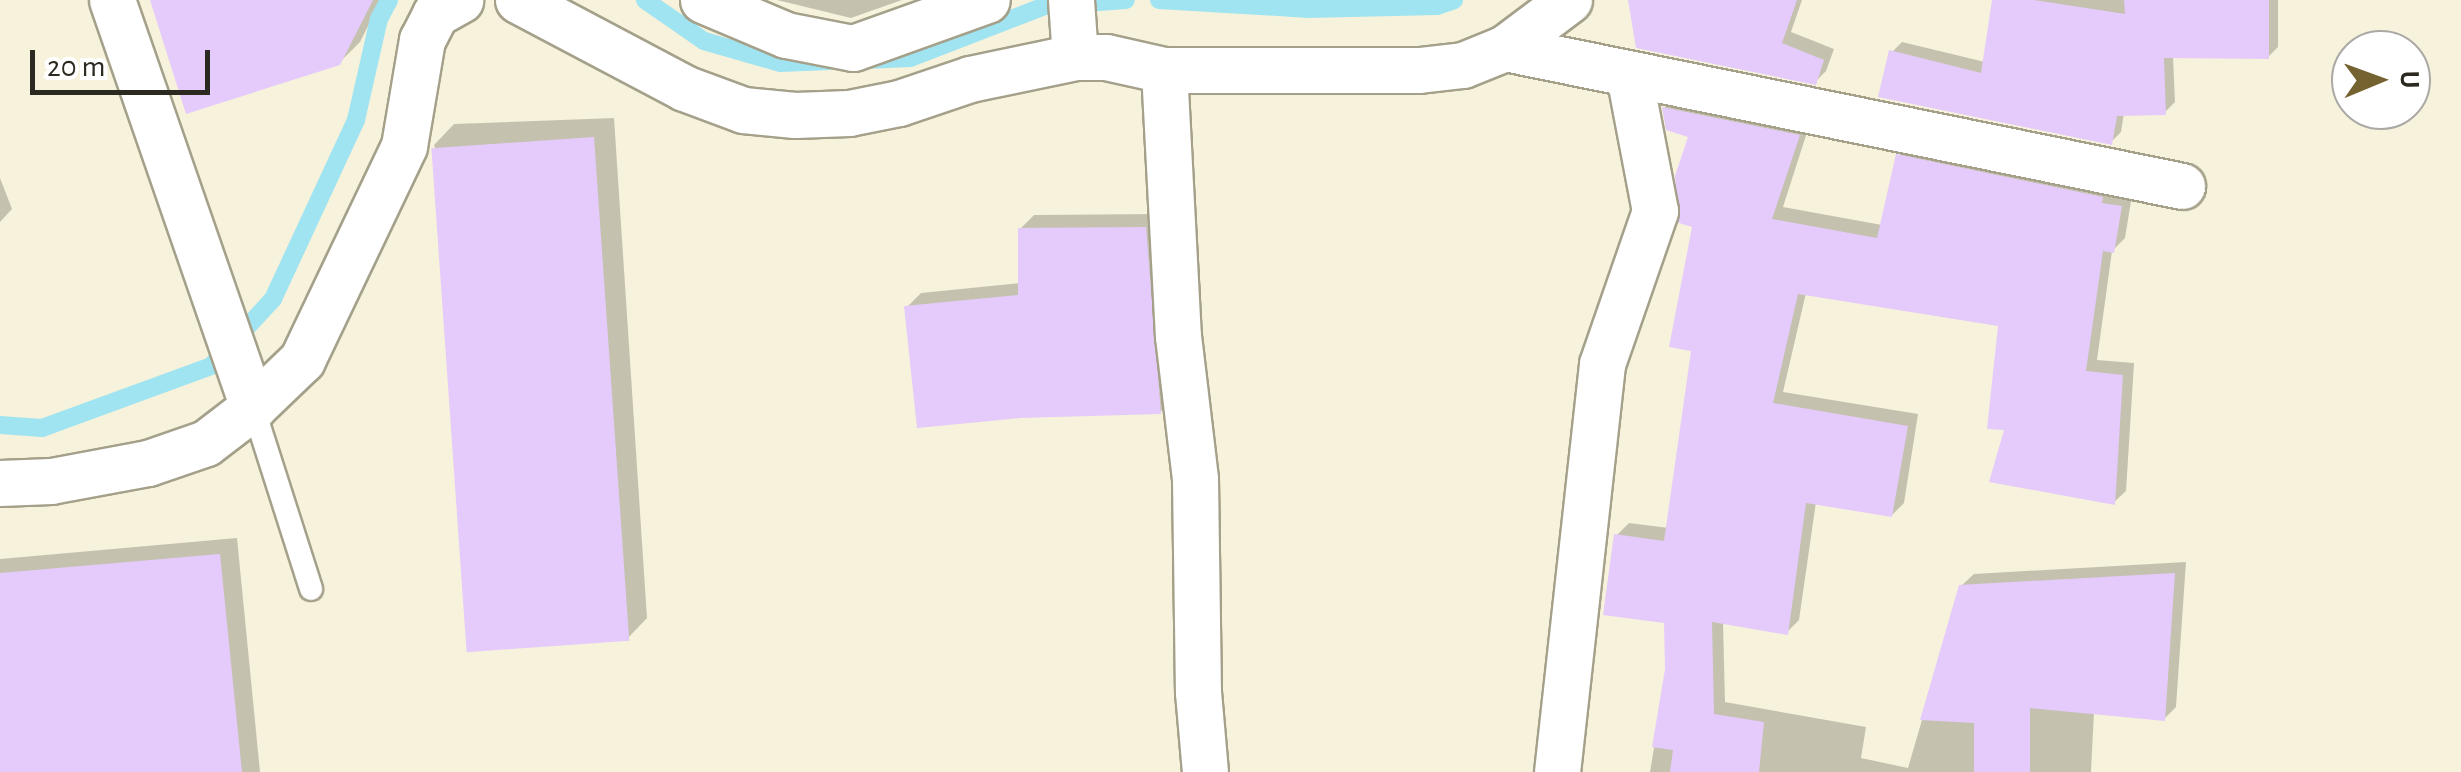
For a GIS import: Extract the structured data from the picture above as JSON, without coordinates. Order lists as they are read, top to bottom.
{
  "scale_bar": "20 m",
  "north": "right"
}
